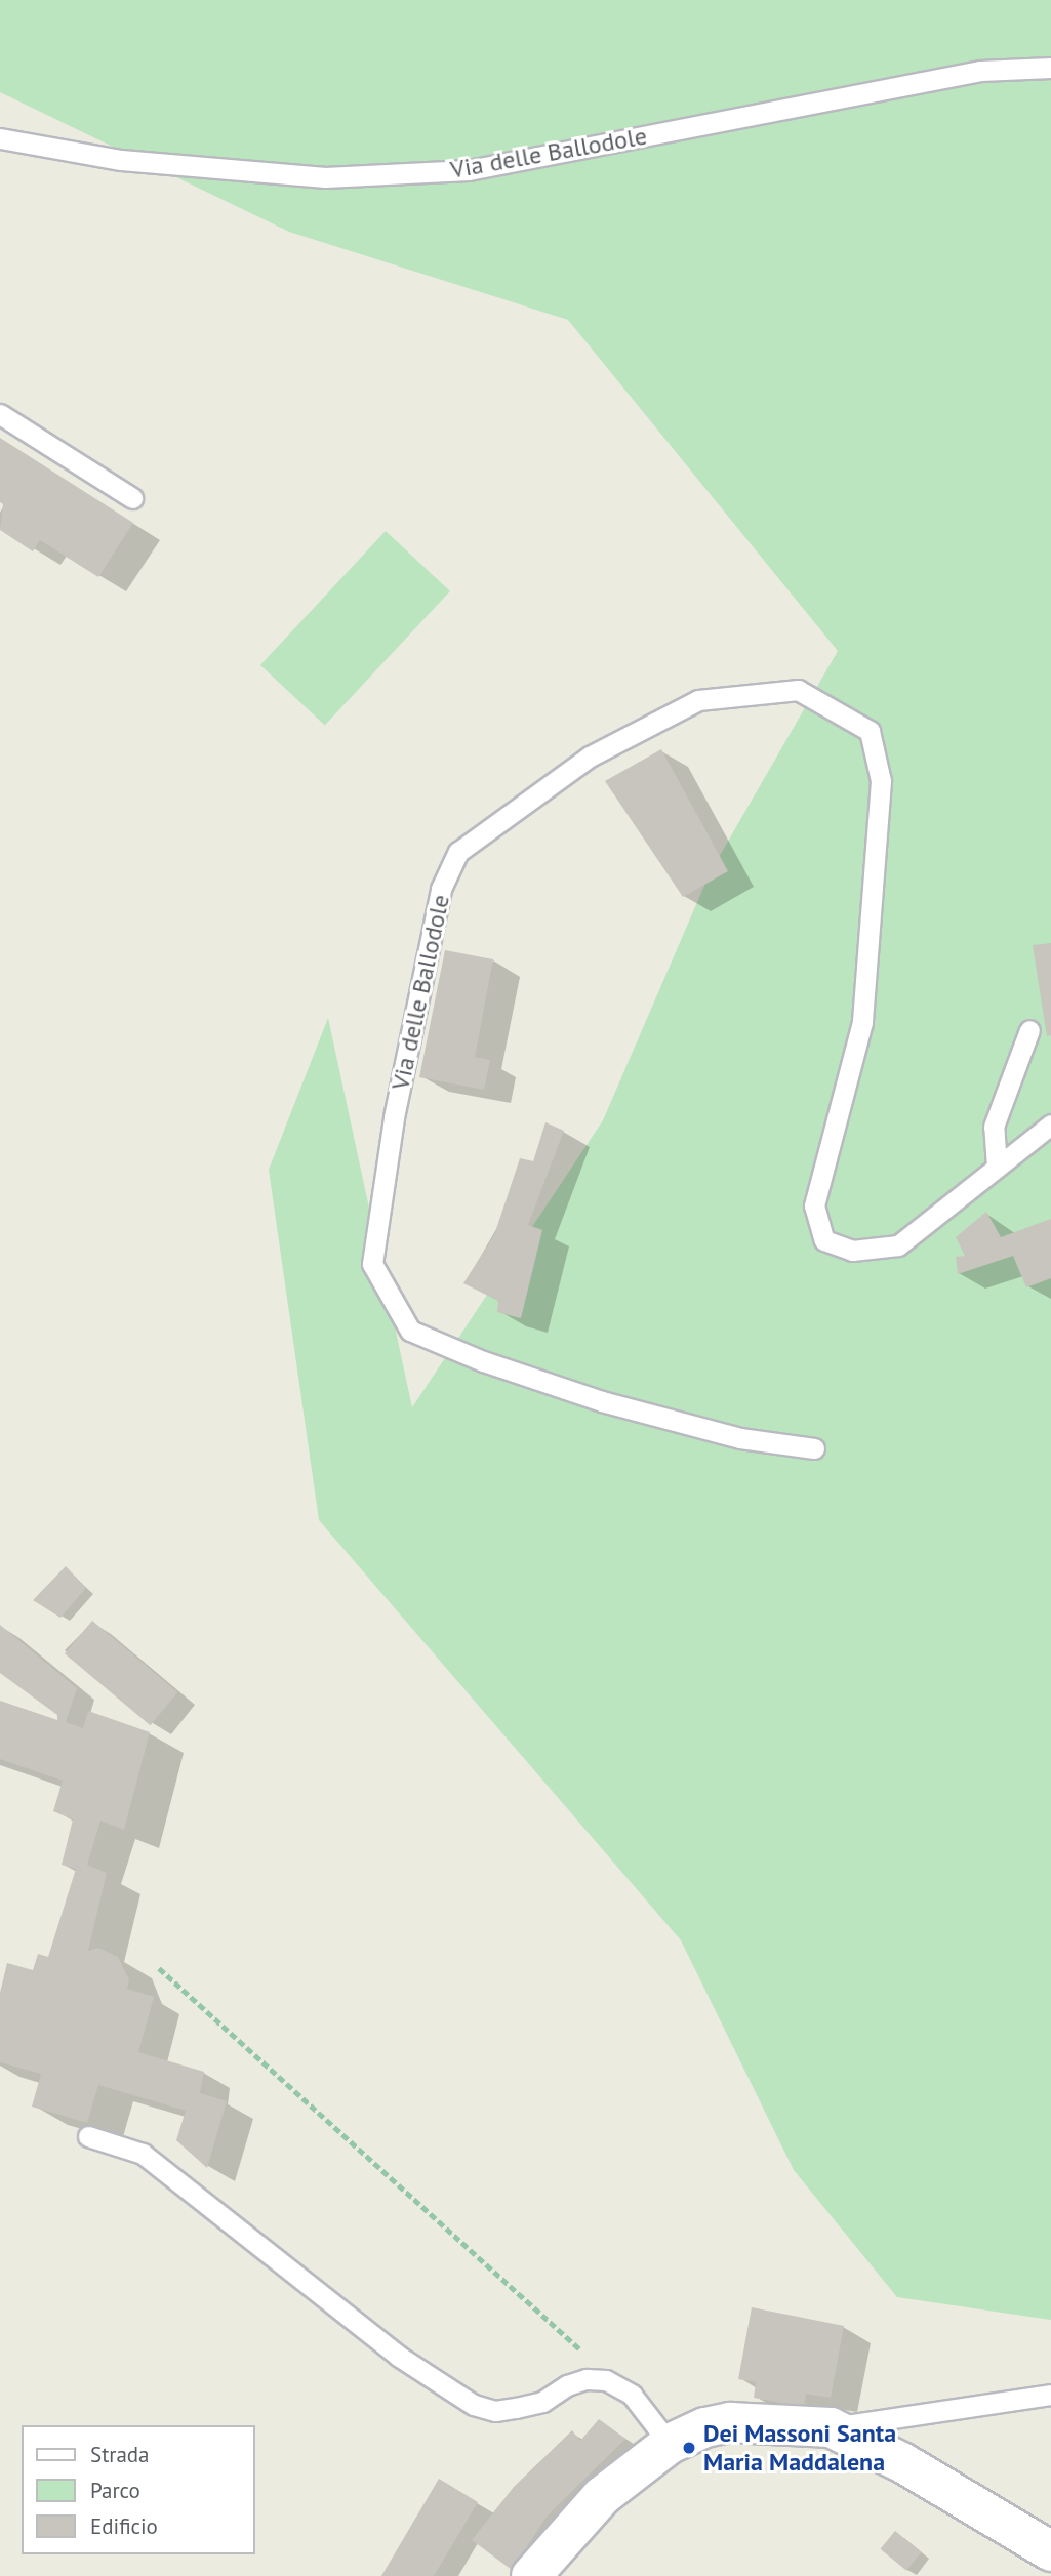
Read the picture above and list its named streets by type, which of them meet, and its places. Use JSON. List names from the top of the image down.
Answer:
{
  "streets": {
    "lane": ["Via delle Ballodole"]
  },
  "places": ["Dei Massoni Santa Maria Maddalena"],
  "legend": ["Strada", "Parco", "Edificio"]
}
